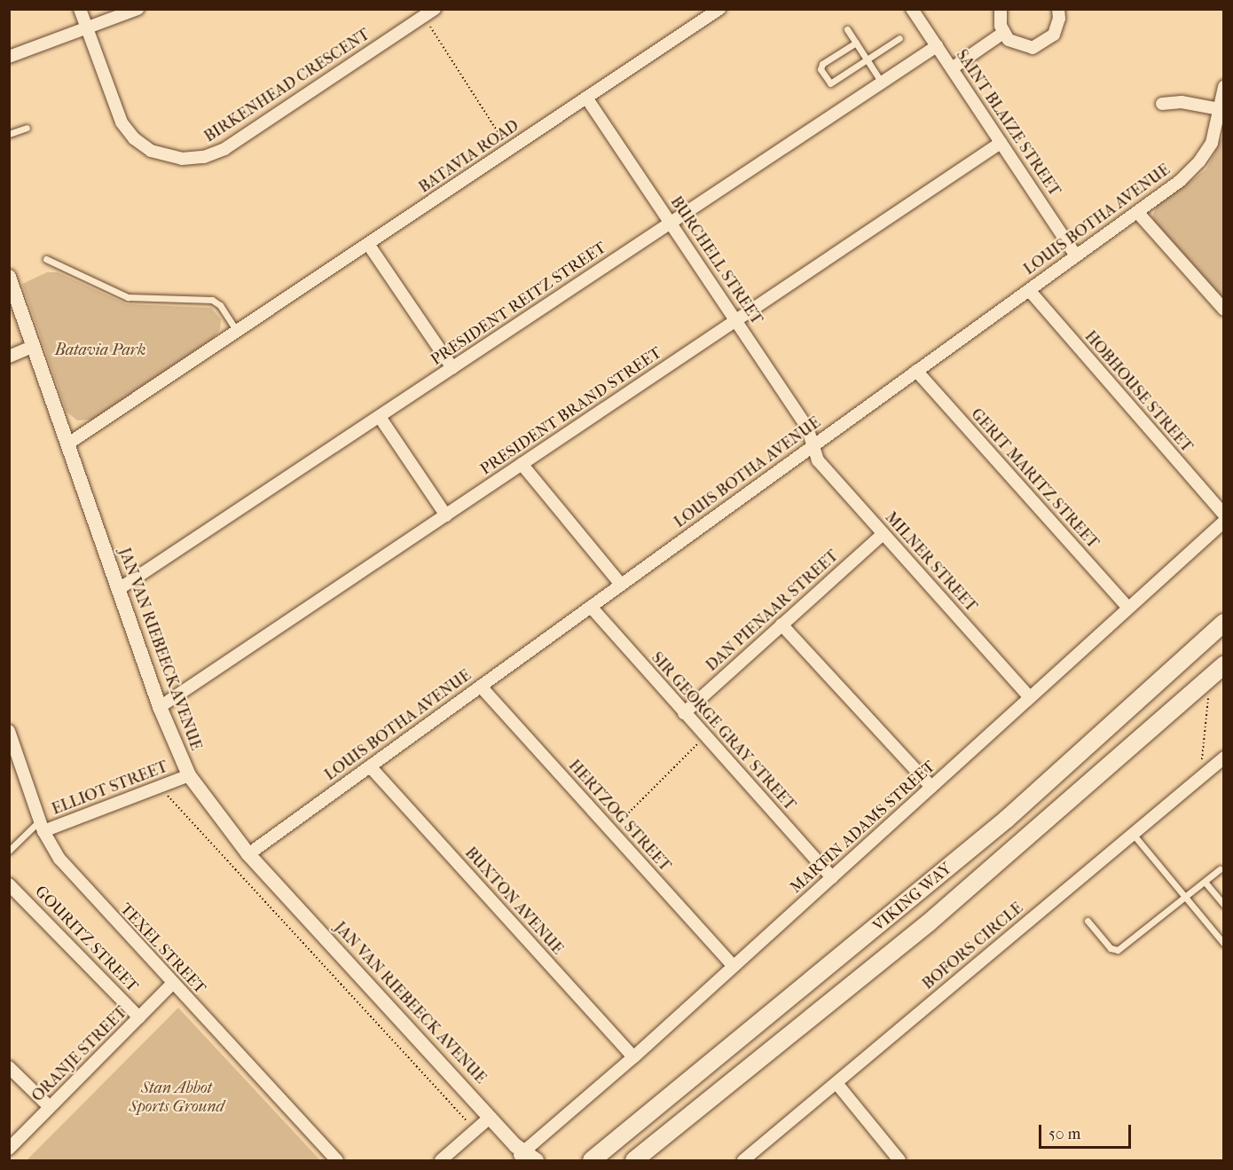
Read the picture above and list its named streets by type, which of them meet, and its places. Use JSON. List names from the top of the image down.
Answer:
{
  "streets": {
    "main road": ["VIKING WAY"],
    "street": [
      "BIRKENHEAD CRESCENT",
      "SAINT BLAIZE STREET",
      "BATAVIA ROAD",
      "LOUIS BOTHA AVENUE",
      "BURCHELL STREET",
      "PRESIDENT REITZ STREET",
      "HOBHOUSE STREET",
      "PRESIDENT BRAND STREET",
      "GERIT MARITZ STREET",
      "MILNER STREET",
      "DAN PIENAAR STREET",
      "JAN VAN RIEBEECK AVENUE",
      "SIR GEORGE GRAY STREET",
      "ELLIOT STREET",
      "HERTZOG STREET",
      "MARTIN ADAMS STREET",
      "BUXTON AVENUE",
      "GOURITZ STREET",
      "BOFORS CIRCLE",
      "TEXEL STREET",
      "ORANJE STREET"
    ]
  },
  "crossings": [
    ["SAINT BLAIZE STREET", "LOUIS BOTHA AVENUE"],
    ["SAINT BLAIZE STREET", "PRESIDENT REITZ STREET"],
    ["SAINT BLAIZE STREET", "PRESIDENT BRAND STREET"],
    ["BATAVIA ROAD", "BURCHELL STREET"],
    ["BATAVIA ROAD", "JAN VAN RIEBEECK AVENUE"],
    ["LOUIS BOTHA AVENUE", "BURCHELL STREET"],
    ["LOUIS BOTHA AVENUE", "HOBHOUSE STREET"],
    ["LOUIS BOTHA AVENUE", "GERIT MARITZ STREET"],
    ["LOUIS BOTHA AVENUE", "MILNER STREET"],
    ["LOUIS BOTHA AVENUE", "JAN VAN RIEBEECK AVENUE"],
    ["LOUIS BOTHA AVENUE", "SIR GEORGE GRAY STREET"],
    ["LOUIS BOTHA AVENUE", "HERTZOG STREET"],
    ["LOUIS BOTHA AVENUE", "BUXTON AVENUE"],
    ["BURCHELL STREET", "PRESIDENT REITZ STREET"],
    ["BURCHELL STREET", "PRESIDENT BRAND STREET"],
    ["BURCHELL STREET", "MILNER STREET"],
    ["PRESIDENT REITZ STREET", "JAN VAN RIEBEECK AVENUE"],
    ["PRESIDENT BRAND STREET", "JAN VAN RIEBEECK AVENUE"],
    ["GERIT MARITZ STREET", "MARTIN ADAMS STREET"],
    ["MILNER STREET", "DAN PIENAAR STREET"],
    ["MILNER STREET", "MARTIN ADAMS STREET"],
    ["DAN PIENAAR STREET", "SIR GEORGE GRAY STREET"],
    ["JAN VAN RIEBEECK AVENUE", "ELLIOT STREET"],
    ["JAN VAN RIEBEECK AVENUE", "MARTIN ADAMS STREET"],
    ["SIR GEORGE GRAY STREET", "MARTIN ADAMS STREET"],
    ["ELLIOT STREET", "TEXEL STREET"],
    ["HERTZOG STREET", "MARTIN ADAMS STREET"],
    ["MARTIN ADAMS STREET", "BUXTON AVENUE"],
    ["GOURITZ STREET", "ORANJE STREET"],
    ["TEXEL STREET", "ORANJE STREET"]
  ],
  "parks": ["Batavia Park", "Stan Abbot Sports Ground"],
  "scale_bar": "50 m"
}
